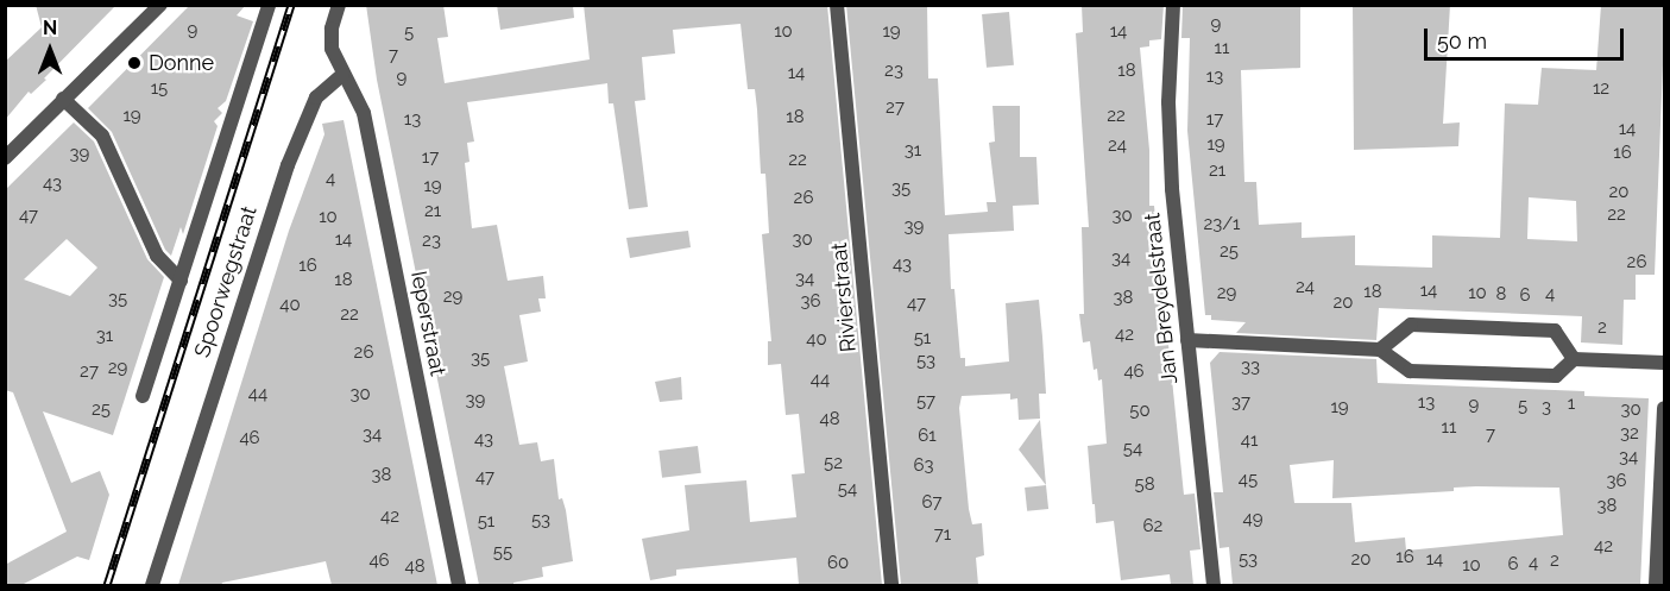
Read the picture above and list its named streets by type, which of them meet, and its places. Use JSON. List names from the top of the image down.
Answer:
{
  "streets": {
    "street": [
      "Spoorwegstraat",
      "Rivierstraat",
      "Jan Breydelstraat",
      "Ieperstraat"
    ]
  },
  "crossings": [
    ["Spoorwegstraat", "Ieperstraat"]
  ],
  "places": ["Donne"],
  "house_numbers": [
    "9",
    "9",
    "10",
    "19",
    "14",
    "5",
    "11",
    "7",
    "23",
    "18",
    "14",
    "13",
    "9",
    "15",
    "12",
    "27",
    "19",
    "22",
    "18",
    "13",
    "17",
    "14",
    "19",
    "24",
    "31",
    "16",
    "39",
    "17",
    "22",
    "21",
    "4",
    "43",
    "19",
    "35",
    "20",
    "26",
    "21",
    "22",
    "47",
    "30",
    "10",
    "23/1",
    "39",
    "14",
    "30",
    "23",
    "25",
    "34",
    "26",
    "43",
    "16",
    "34",
    "18",
    "24",
    "14",
    "18",
    "29",
    "10",
    "8",
    "4",
    "6",
    "29",
    "38",
    "35",
    "36",
    "20",
    "47",
    "40",
    "22",
    "2",
    "42",
    "31",
    "51",
    "40",
    "26",
    "35",
    "53",
    "33",
    "29",
    "27",
    "46",
    "44",
    "44",
    "30",
    "39",
    "57",
    "37",
    "13",
    "1",
    "9",
    "5",
    "19",
    "3",
    "25",
    "30",
    "50",
    "48",
    "11",
    "32",
    "34",
    "7",
    "61",
    "46",
    "43",
    "41",
    "54",
    "34",
    "52",
    "63",
    "38",
    "47",
    "45",
    "36",
    "58",
    "54",
    "67",
    "38",
    "42",
    "49",
    "53",
    "51",
    "62",
    "71",
    "42",
    "55",
    "16",
    "53",
    "20",
    "14",
    "46",
    "2",
    "60",
    "4",
    "6",
    "10",
    "48"
  ],
  "scale_bar": "50 m",
  "north": "top"
}
